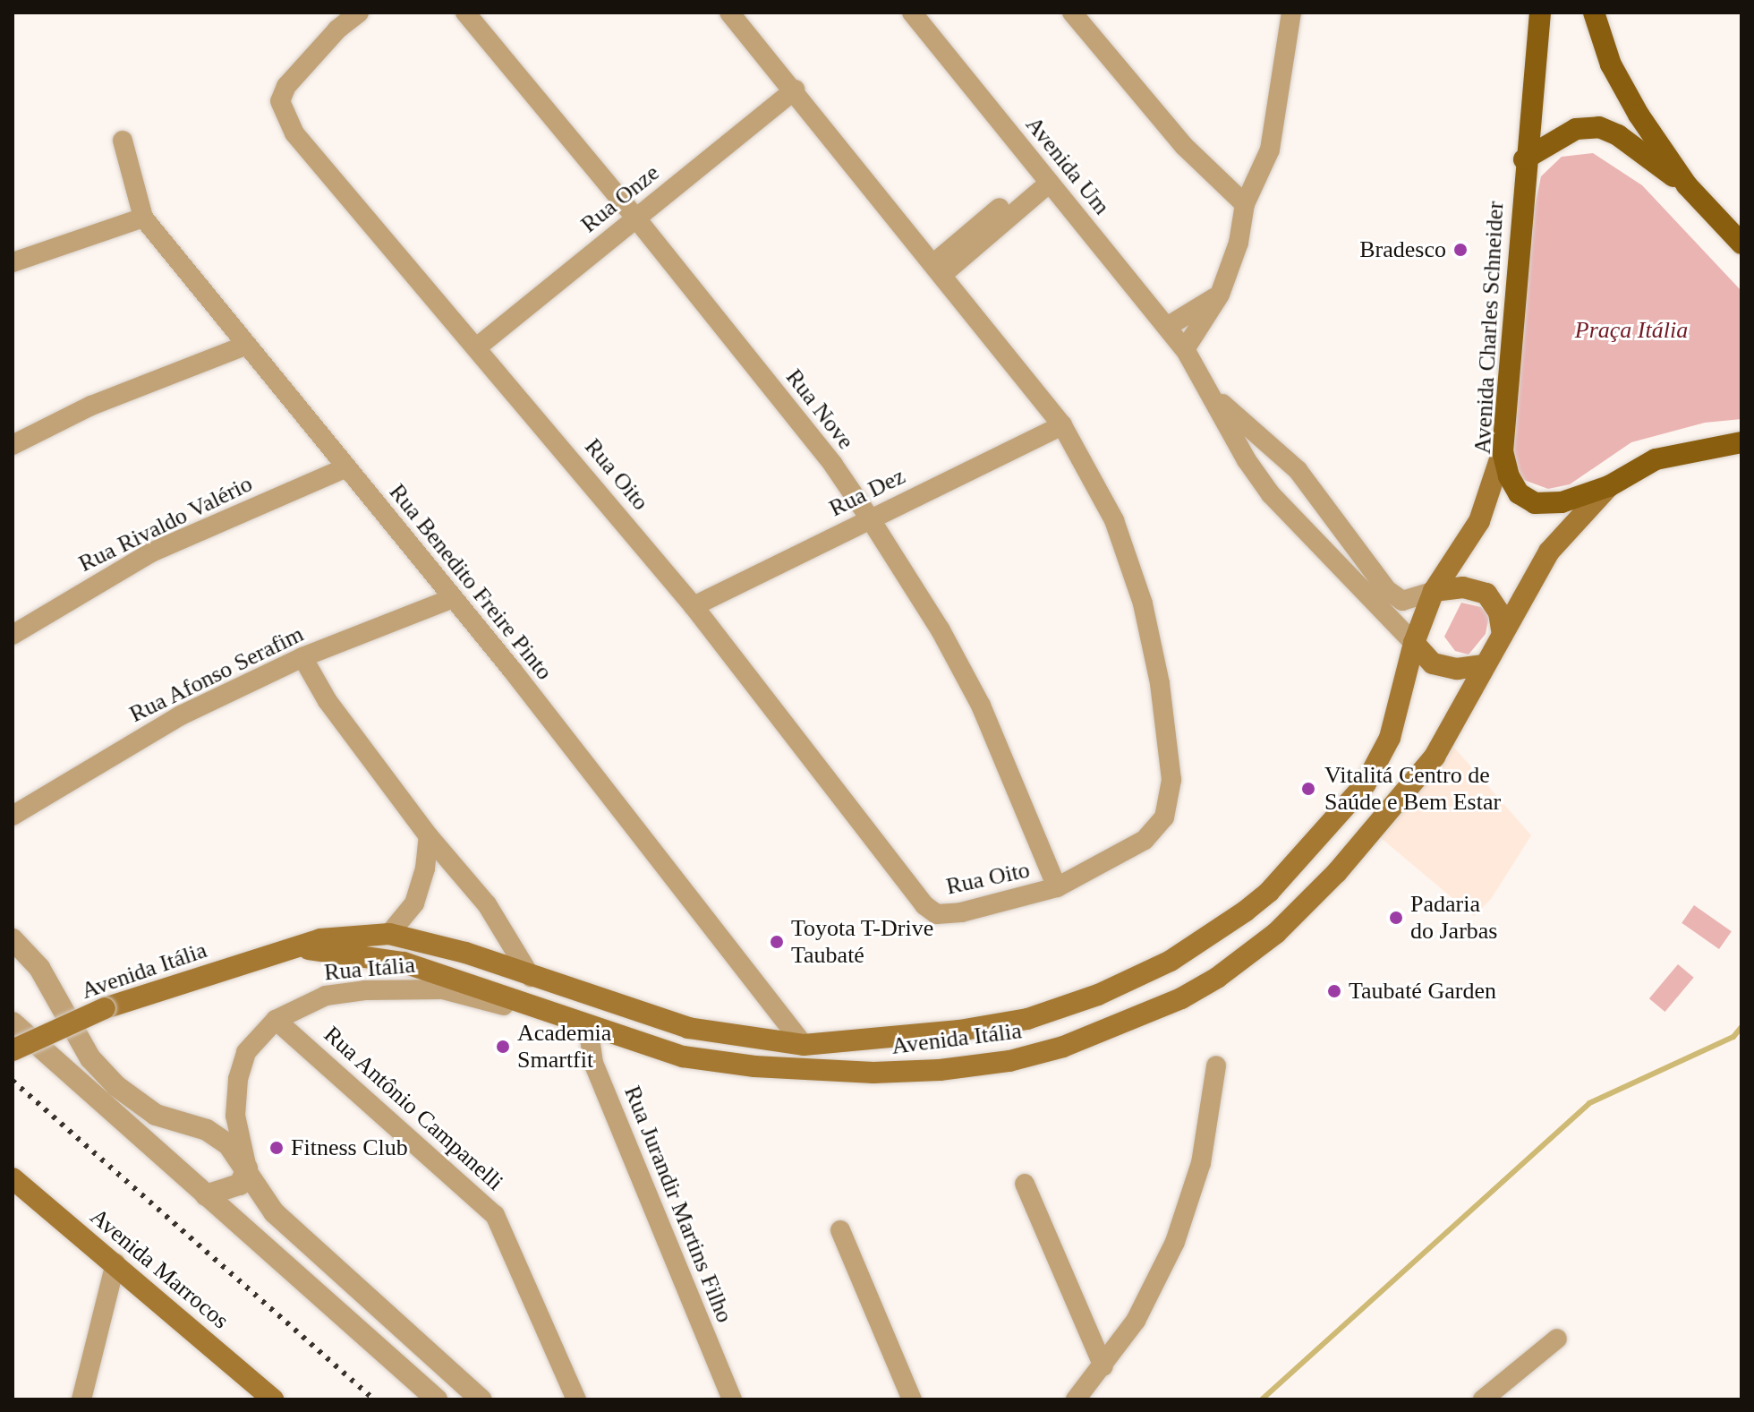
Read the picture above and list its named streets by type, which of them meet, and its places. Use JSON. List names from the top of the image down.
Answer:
{
  "streets": {
    "main road": ["Avenida Charles Schneider", "Avenida Itália", "Avenida Marrocos"],
    "street": [
      "Avenida Um",
      "Rua Onze",
      "Rua Nove",
      "Rua Oito",
      "Rua Dez",
      "Rua Rivaldo Valério",
      "Rua Benedito Freire Pinto",
      "Rua Afonso Serafim",
      "Rua Itália",
      "Rua Antônio Campanelli",
      "Rua Jurandir Martins Filho"
    ]
  },
  "crossings": [
    ["Rua Onze", "Rua Nove"],
    ["Rua Onze", "Rua Oito"],
    ["Avenida Charles Schneider", "Avenida Itália"],
    ["Rua Nove", "Rua Oito"],
    ["Rua Nove", "Rua Dez"],
    ["Rua Oito", "Rua Dez"],
    ["Rua Rivaldo Valério", "Rua Benedito Freire Pinto"],
    ["Rua Benedito Freire Pinto", "Rua Afonso Serafim"],
    ["Rua Benedito Freire Pinto", "Avenida Itália"],
    ["Rua Itália", "Avenida Itália"],
    ["Rua Itália", "Rua Antônio Campanelli"],
    ["Rua Itália", "Rua Jurandir Martins Filho"],
    ["Avenida Itália", "Rua Jurandir Martins Filho"]
  ],
  "parks": ["Praça Itália"],
  "places": [
    "Bradesco",
    "Vitalitá Centro de Saúde e Bem Estar",
    "Padaria do Jarbas",
    "Toyota T-Drive Taubaté",
    "Taubaté Garden",
    "Academia Smartfit",
    "Fitness Club"
  ]
}
